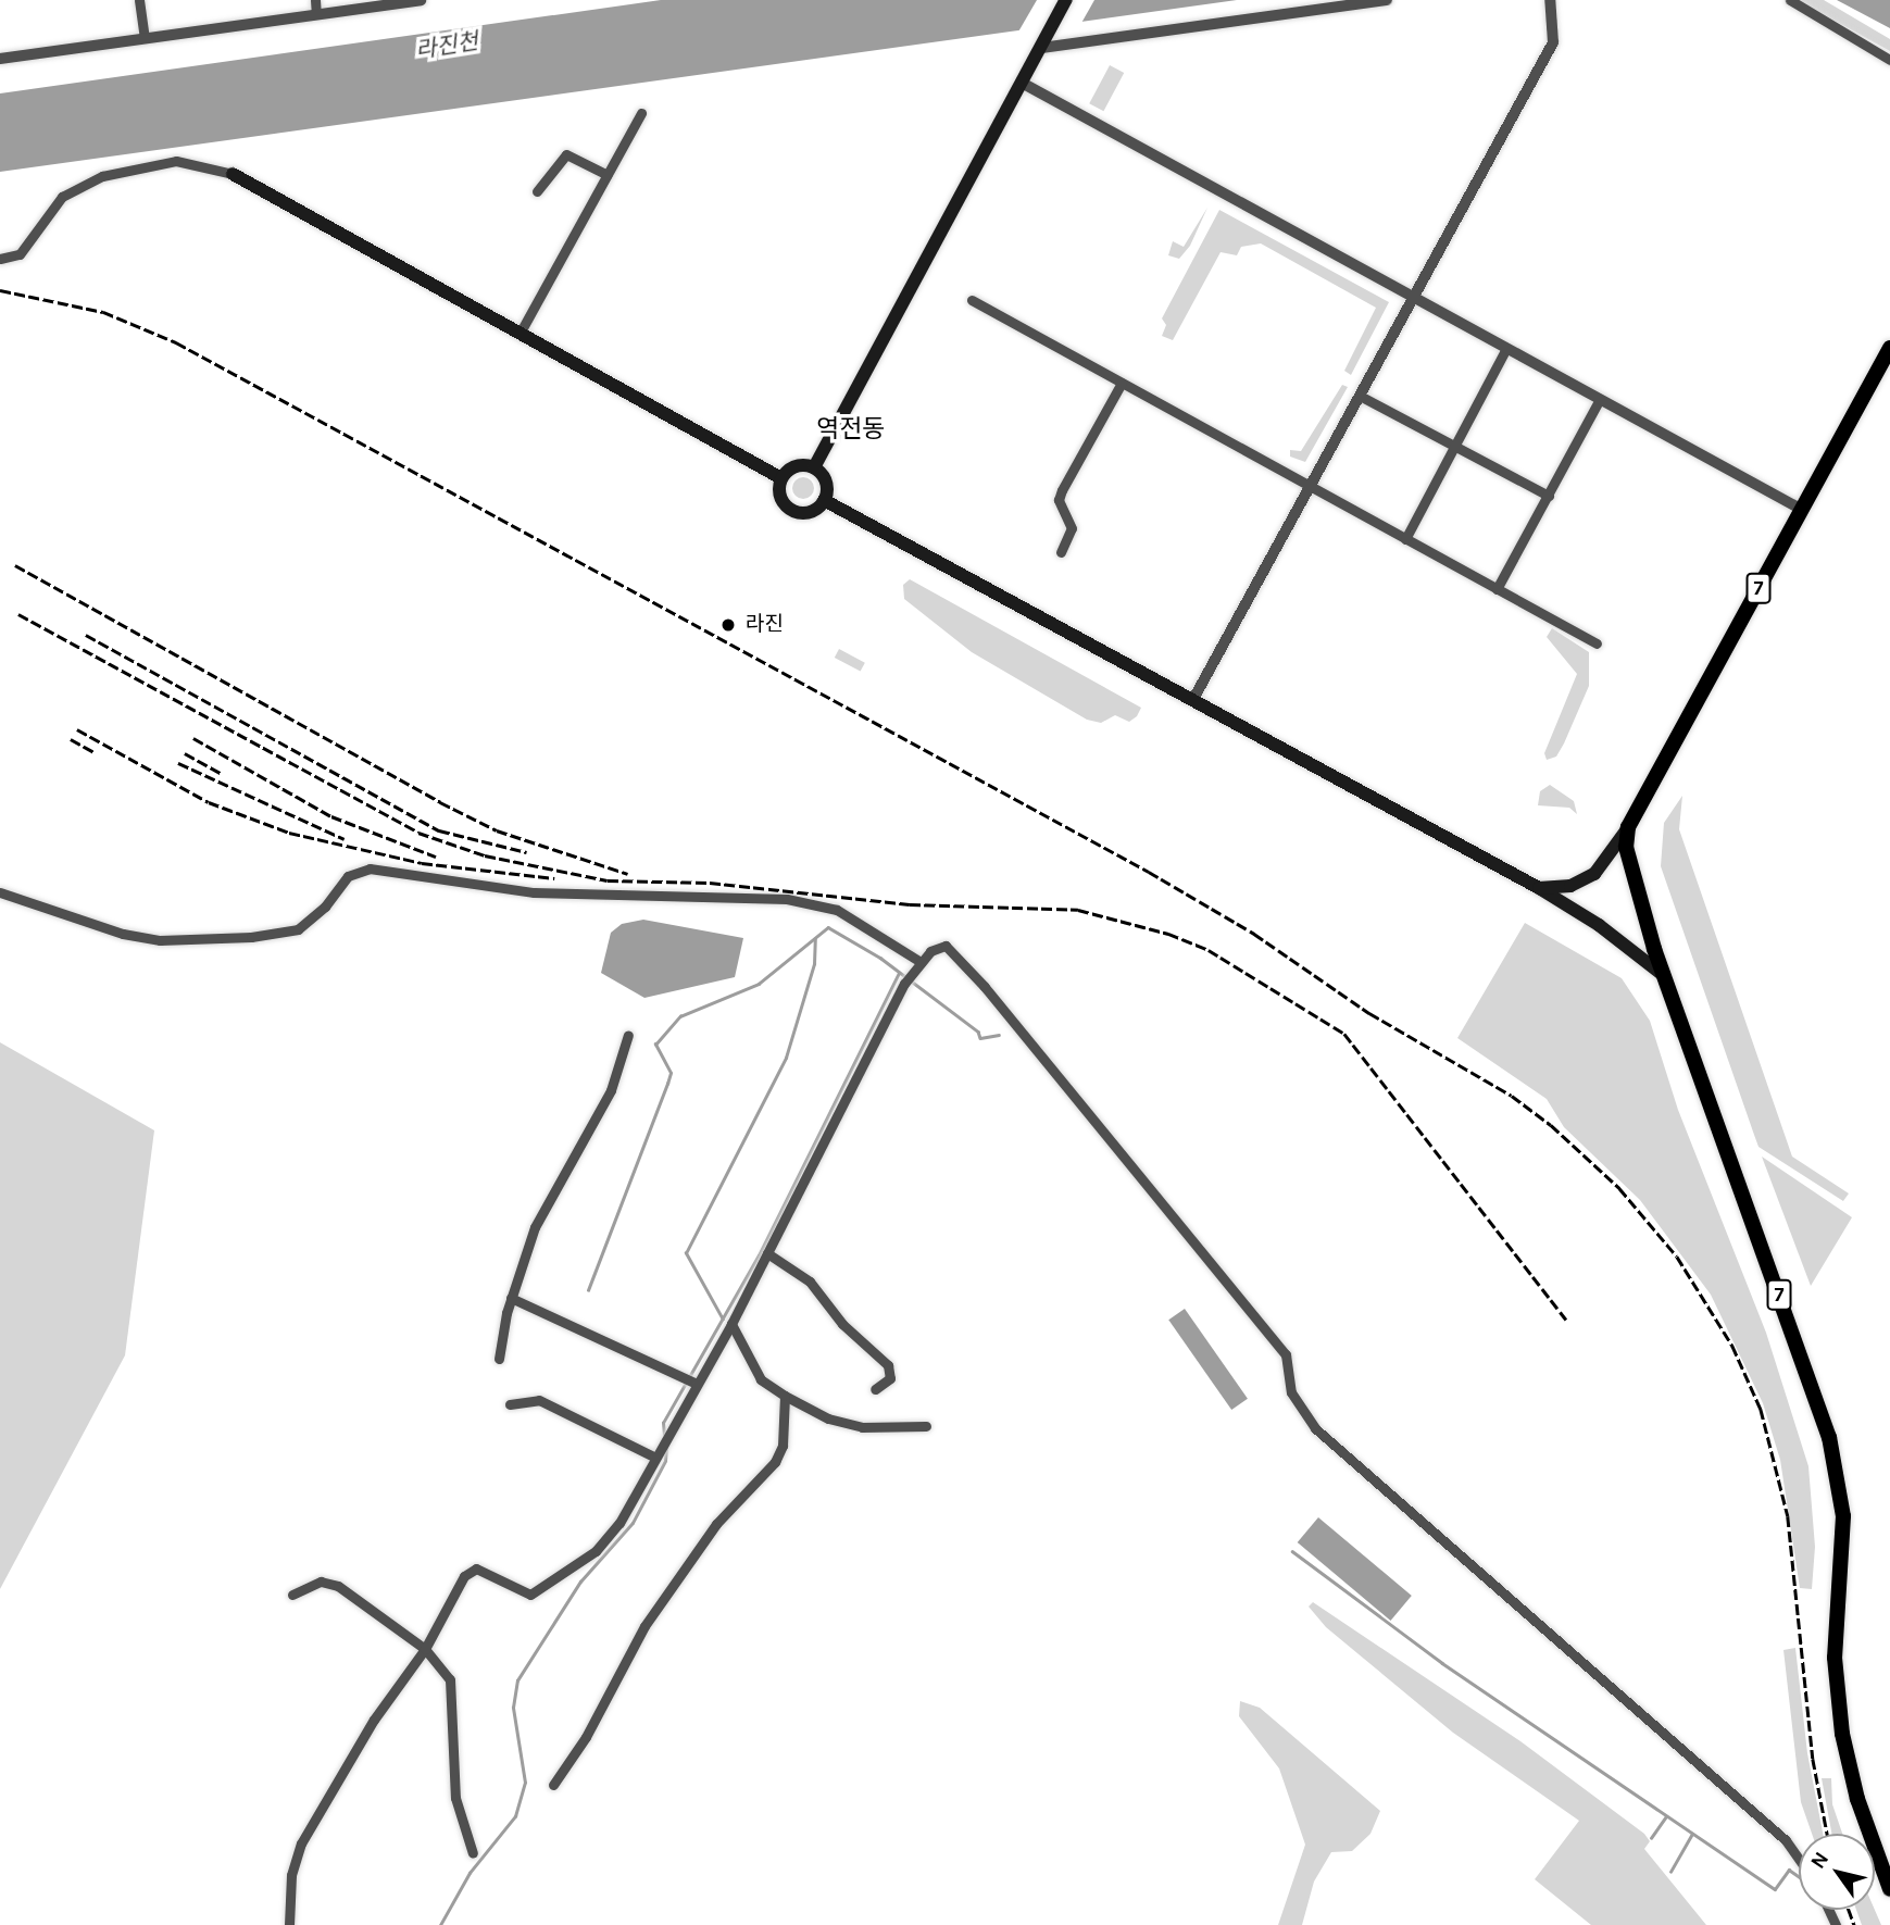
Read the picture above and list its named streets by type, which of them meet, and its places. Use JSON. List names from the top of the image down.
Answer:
{
  "streets": {
    "highway": ["7"]
  },
  "districts": ["역전동"],
  "water": ["라진천"],
  "places": ["라진"],
  "north": "top left"
}
